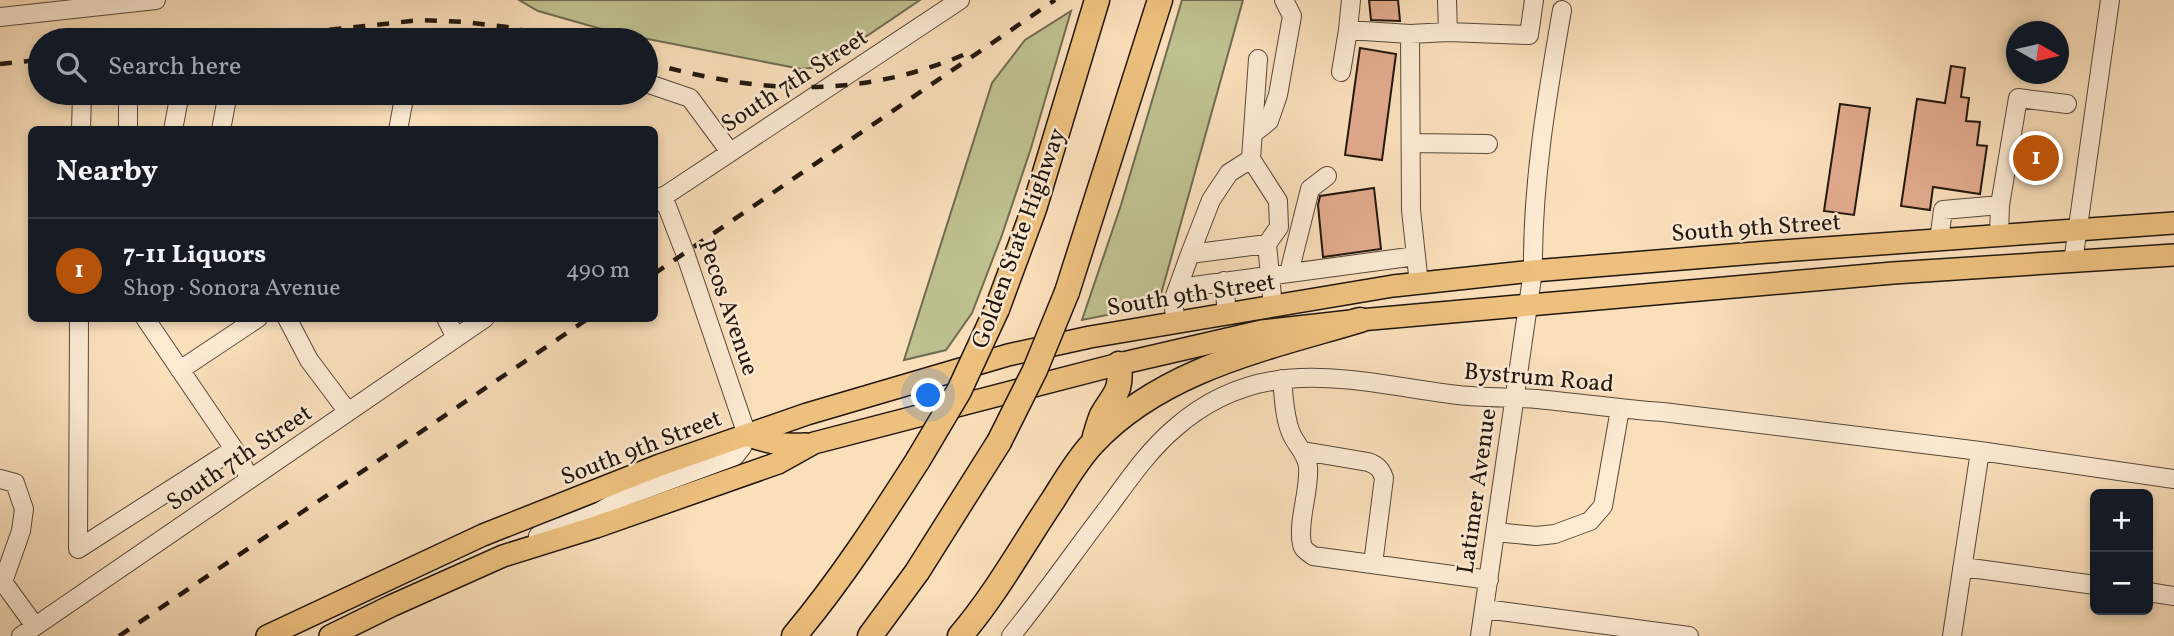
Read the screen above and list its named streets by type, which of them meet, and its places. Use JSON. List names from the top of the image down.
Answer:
{
  "streets": {
    "highway": ["Golden State Highway"],
    "main road": ["South 9th Street"],
    "street": [
      "South 7th Street",
      "Pecos Avenue",
      "Bystrum Road",
      "Latimer Avenue"
    ]
  },
  "crossings": [
    ["South 7th Street", "Pecos Avenue"],
    ["South 9th Street", "Pecos Avenue"],
    ["South 9th Street", "Latimer Avenue"],
    ["Bystrum Road", "Latimer Avenue"]
  ],
  "north": "right",
  "page": {
    "search": "Search here",
    "heading": "Nearby",
    "pins": "1",
    "list": [
      {
        "mark": "1",
        "name": "7-11 Liquors",
        "note": "Shop · Sonora Avenue",
        "value": "490 m"
      }
    ],
    "map_buttons": ["+", "−"]
  }
}
